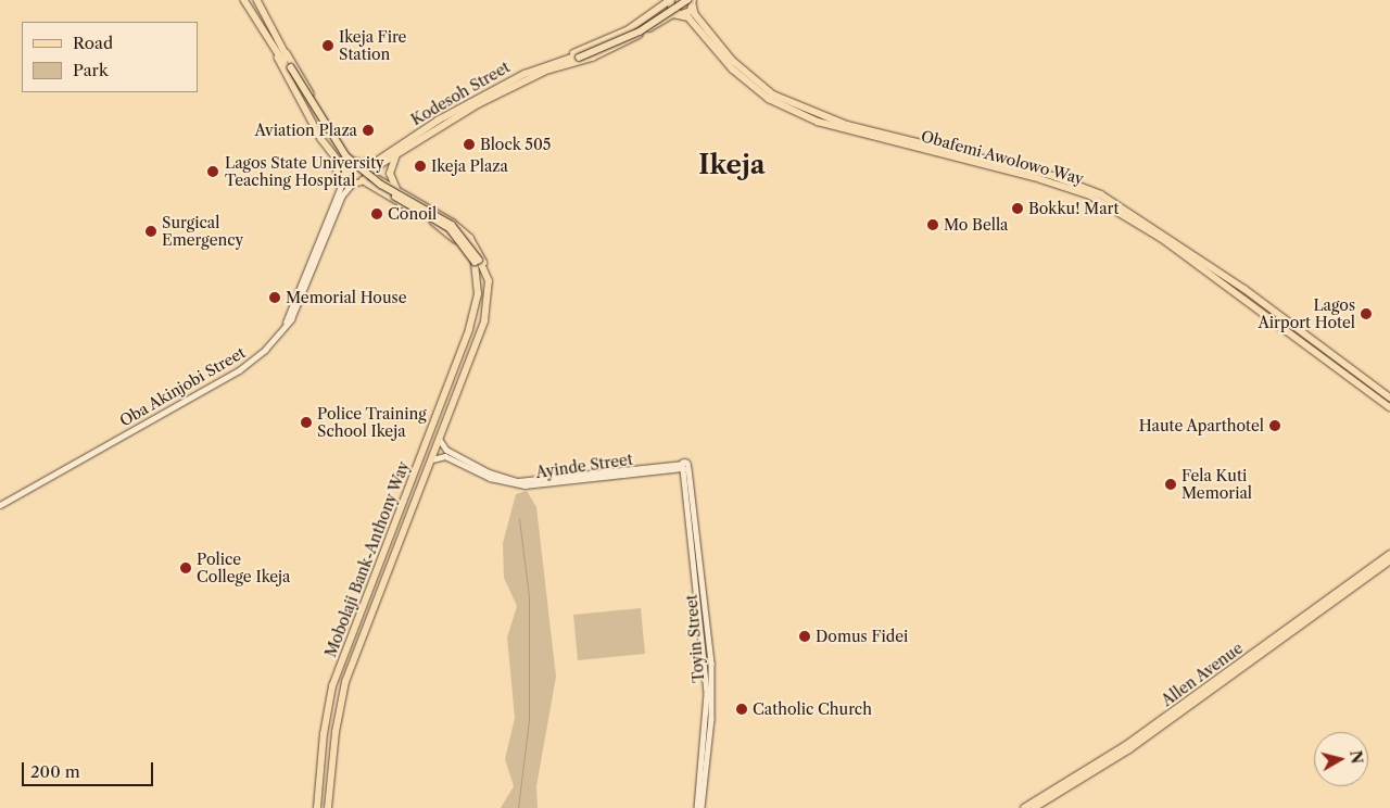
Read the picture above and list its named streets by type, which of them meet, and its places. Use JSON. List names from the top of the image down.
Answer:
{
  "streets": {
    "main road": [
      "Kodesoh Street",
      "Obafemi Awolowo Way",
      "Mobolaji Bank-Anthony Way",
      "Allen Avenue"
    ],
    "street": ["Oba Akinjobi Street", "Ayinde Street", "Toyin Street"]
  },
  "crossings": [
    ["Ayinde Street", "Mobolaji Bank-Anthony Way"],
    ["Ayinde Street", "Toyin Street"]
  ],
  "districts": ["Ikeja"],
  "places": [
    "Ikeja Fire Station",
    "Aviation Plaza",
    "Block 505",
    "Ikeja Plaza",
    "Lagos State University Teaching Hospital",
    "Bokku! Mart",
    "Conoil",
    "Mo Bella",
    "Surgical Emergency",
    "Memorial House",
    "Lagos Airport Hotel",
    "Police Training School Ikeja",
    "Haute Aparthotel",
    "Fela Kuti Memorial",
    "Police College Ikeja",
    "Domus Fidei",
    "Catholic Church"
  ],
  "legend": ["Road", "Park"],
  "scale_bar": "200 m",
  "north": "right"
}
